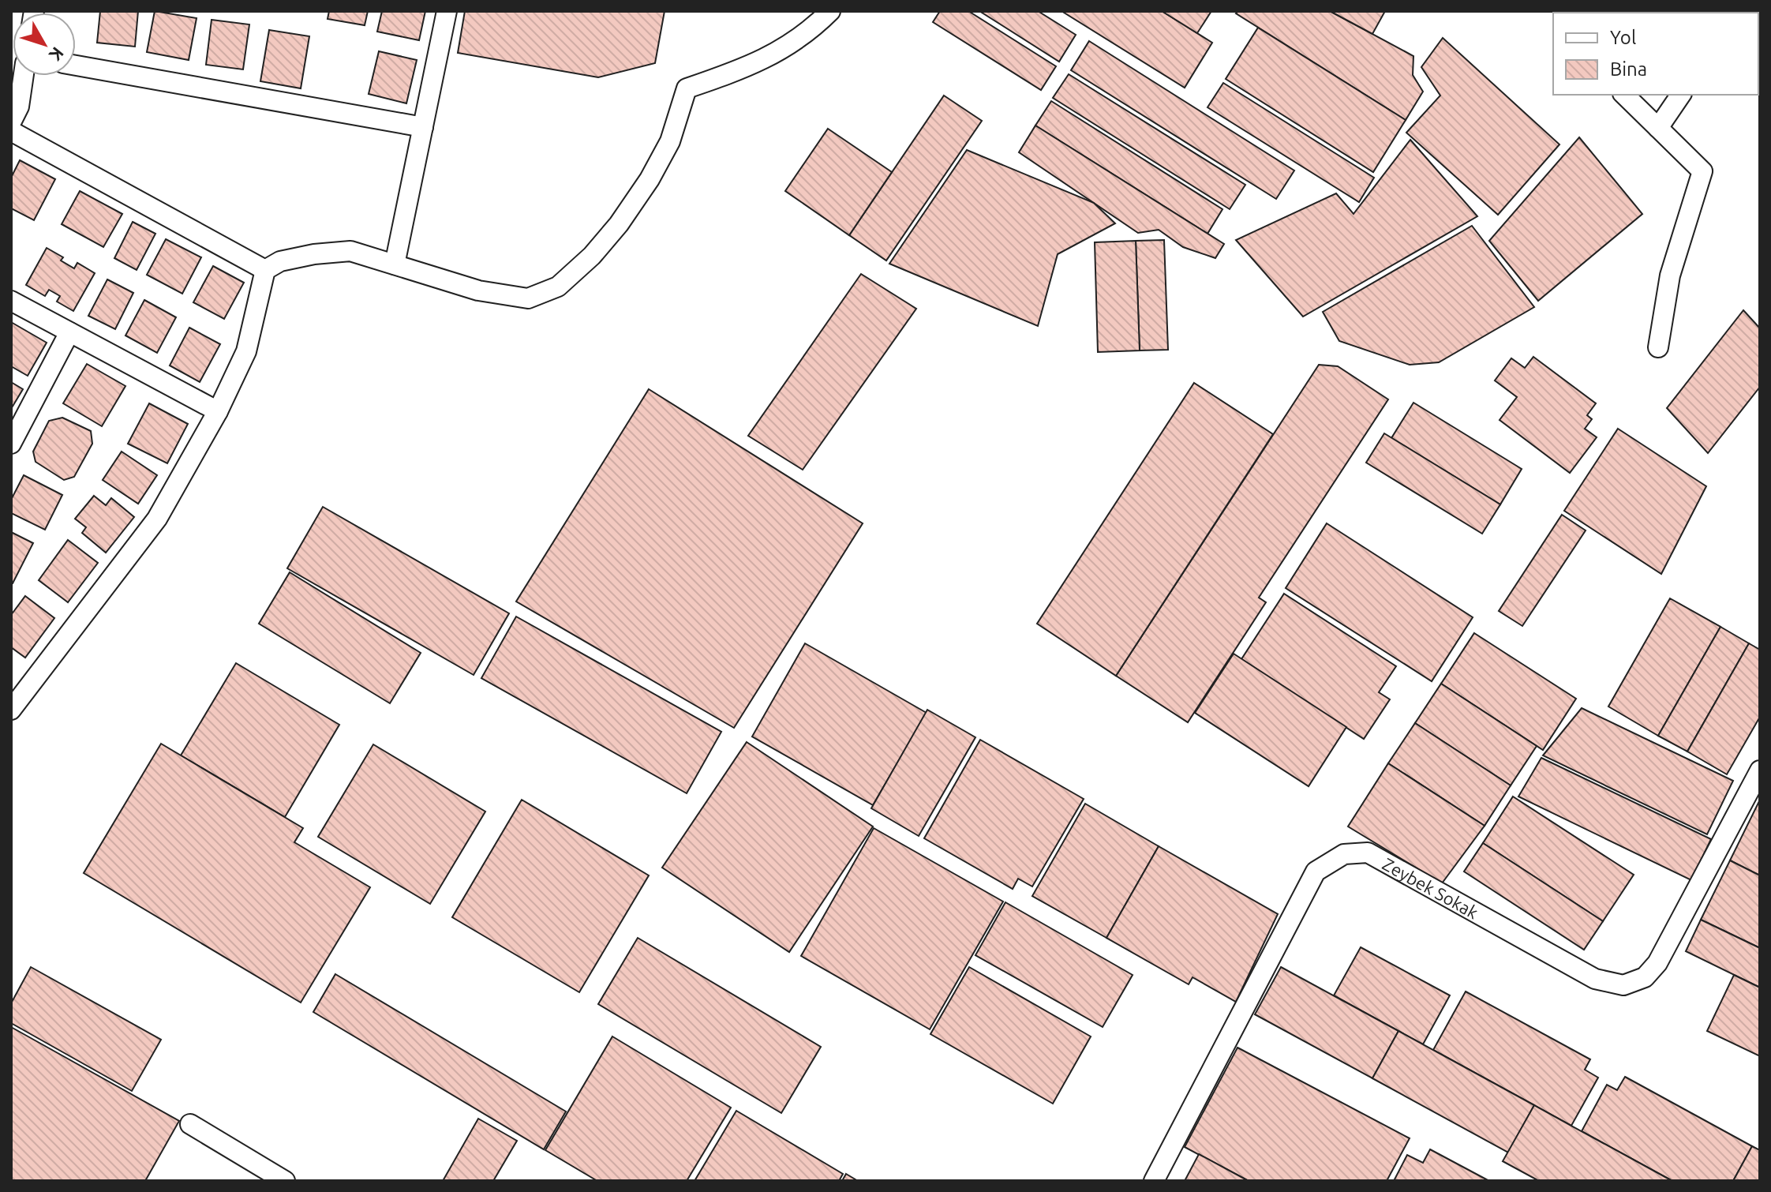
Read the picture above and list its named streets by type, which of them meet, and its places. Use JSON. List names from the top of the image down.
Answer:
{
  "streets": {
    "street": ["Zeybek Sokak"]
  },
  "legend": ["Yol", "Bina"],
  "north": "bottom right"
}
